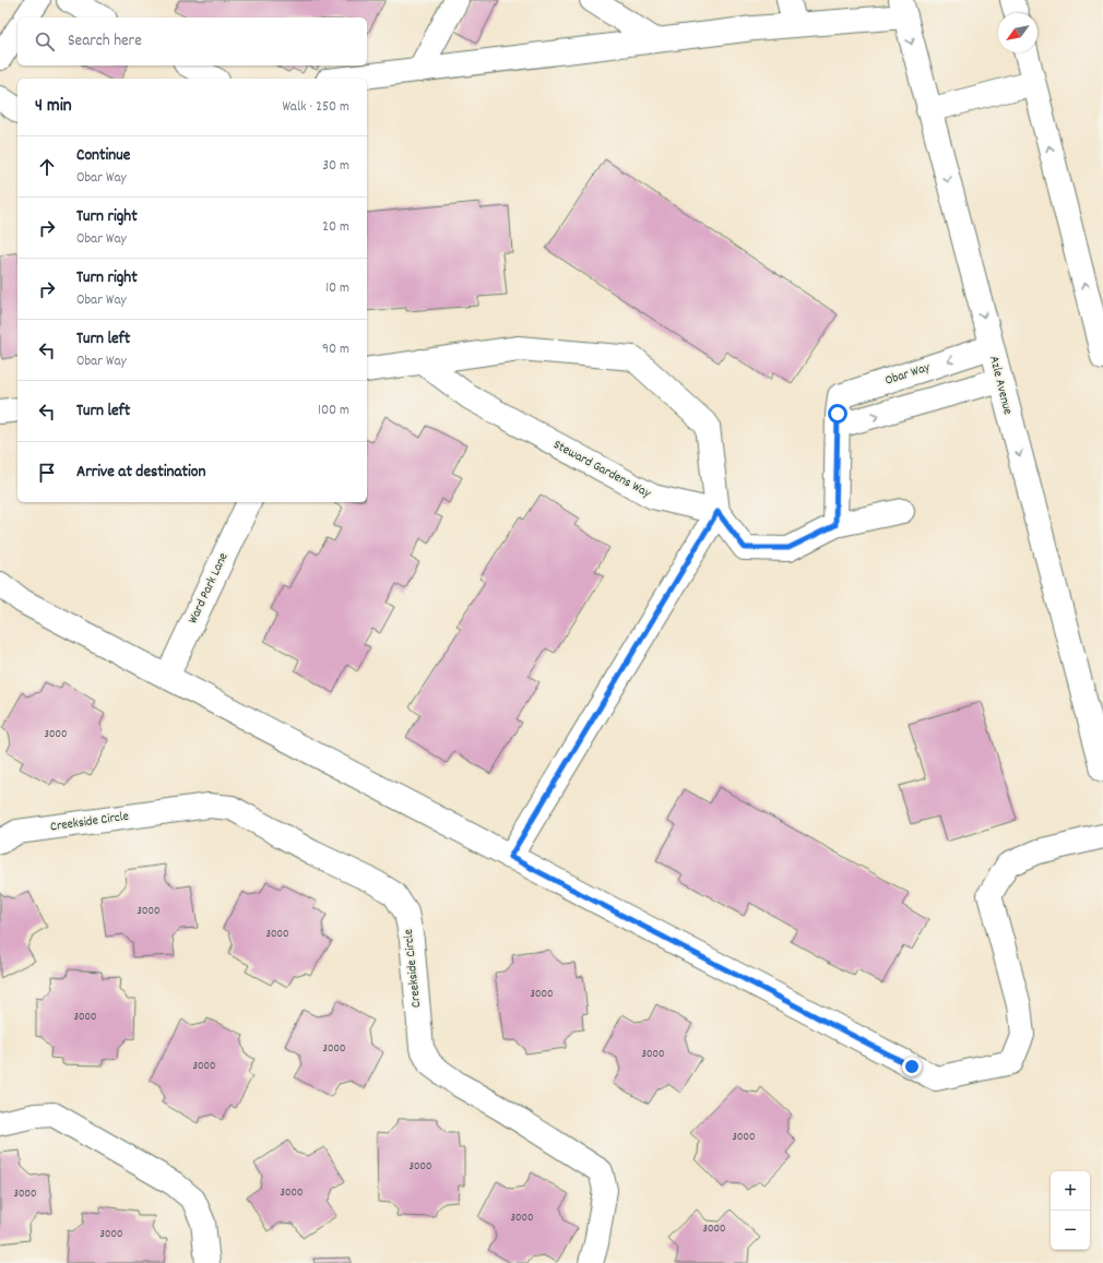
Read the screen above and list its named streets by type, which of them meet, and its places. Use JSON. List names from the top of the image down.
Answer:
{
  "streets": {
    "main road": [
      "Obar Way",
      "Azle Avenue",
      "Steward Gardens Way",
      "Ward Park Lane",
      "Creekside Circle"
    ]
  },
  "crossings": [
    ["Obar Way", "Azle Avenue"]
  ],
  "house_numbers": [
    "3000",
    "3000",
    "3000",
    "3000",
    "3000",
    "3000",
    "3000",
    "3000",
    "3000",
    "3000",
    "3000",
    "3000",
    "3000",
    "3000",
    "3000"
  ],
  "north": "bottom left",
  "page": {
    "search": "Search here",
    "heading": ["4 min", "Walk · 250 m"],
    "list": [
      ["Continue", "Obar Way", "30 m"],
      ["Turn right", "Obar Way", "20 m"],
      ["Turn right", "Obar Way", "10 m"],
      ["Turn left", "Obar Way", "90 m"],
      ["Turn left", "100 m"],
      "Arrive at destination"
    ],
    "map_buttons": ["+", "−"]
  }
}
